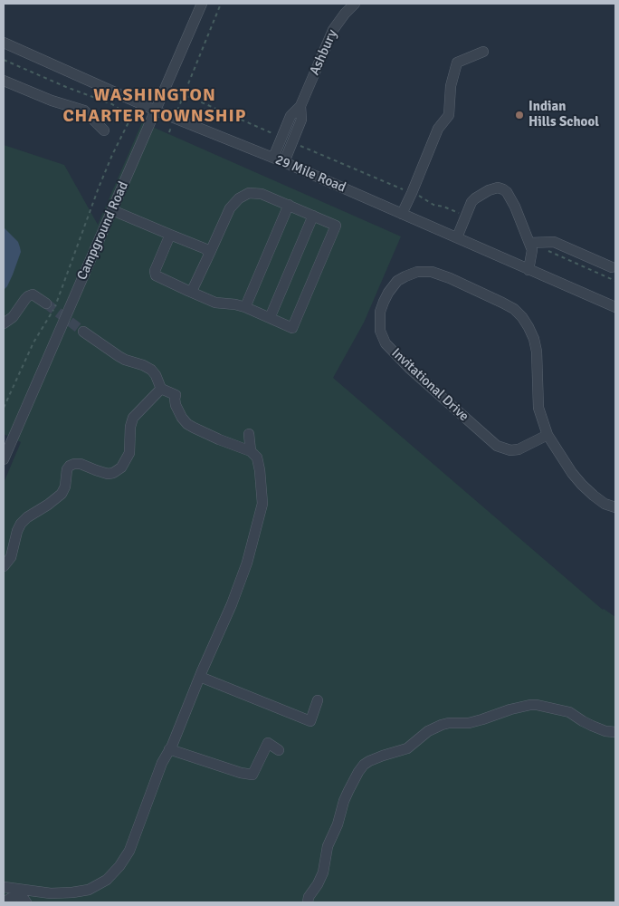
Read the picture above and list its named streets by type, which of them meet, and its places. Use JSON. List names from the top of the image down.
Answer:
{
  "streets": {
    "street": [
      "Ashbury",
      "29 Mile Road",
      "Campground Road",
      "Invitational Drive"
    ]
  },
  "crossings": [
    ["29 Mile Road", "Campground Road"]
  ],
  "districts": ["WASHINGTON CHARTER TOWNSHIP"],
  "places": ["Indian Hills School"]
}
